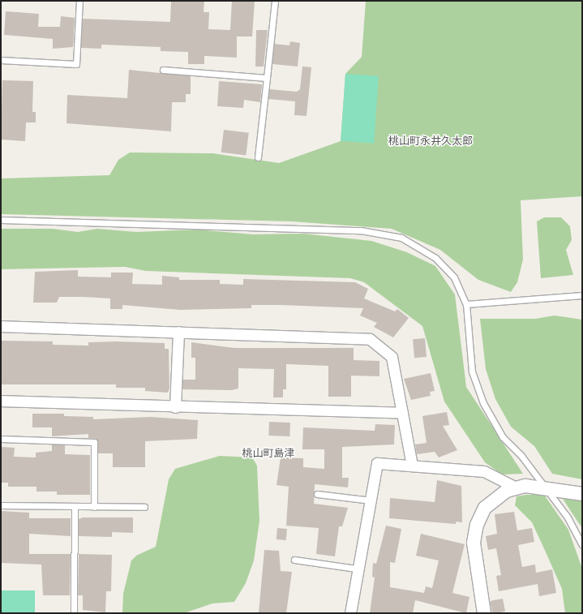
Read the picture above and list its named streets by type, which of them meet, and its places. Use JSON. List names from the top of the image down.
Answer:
{
  "districts": ["桃山町永井久太郎", "桃山町島津"]
}
